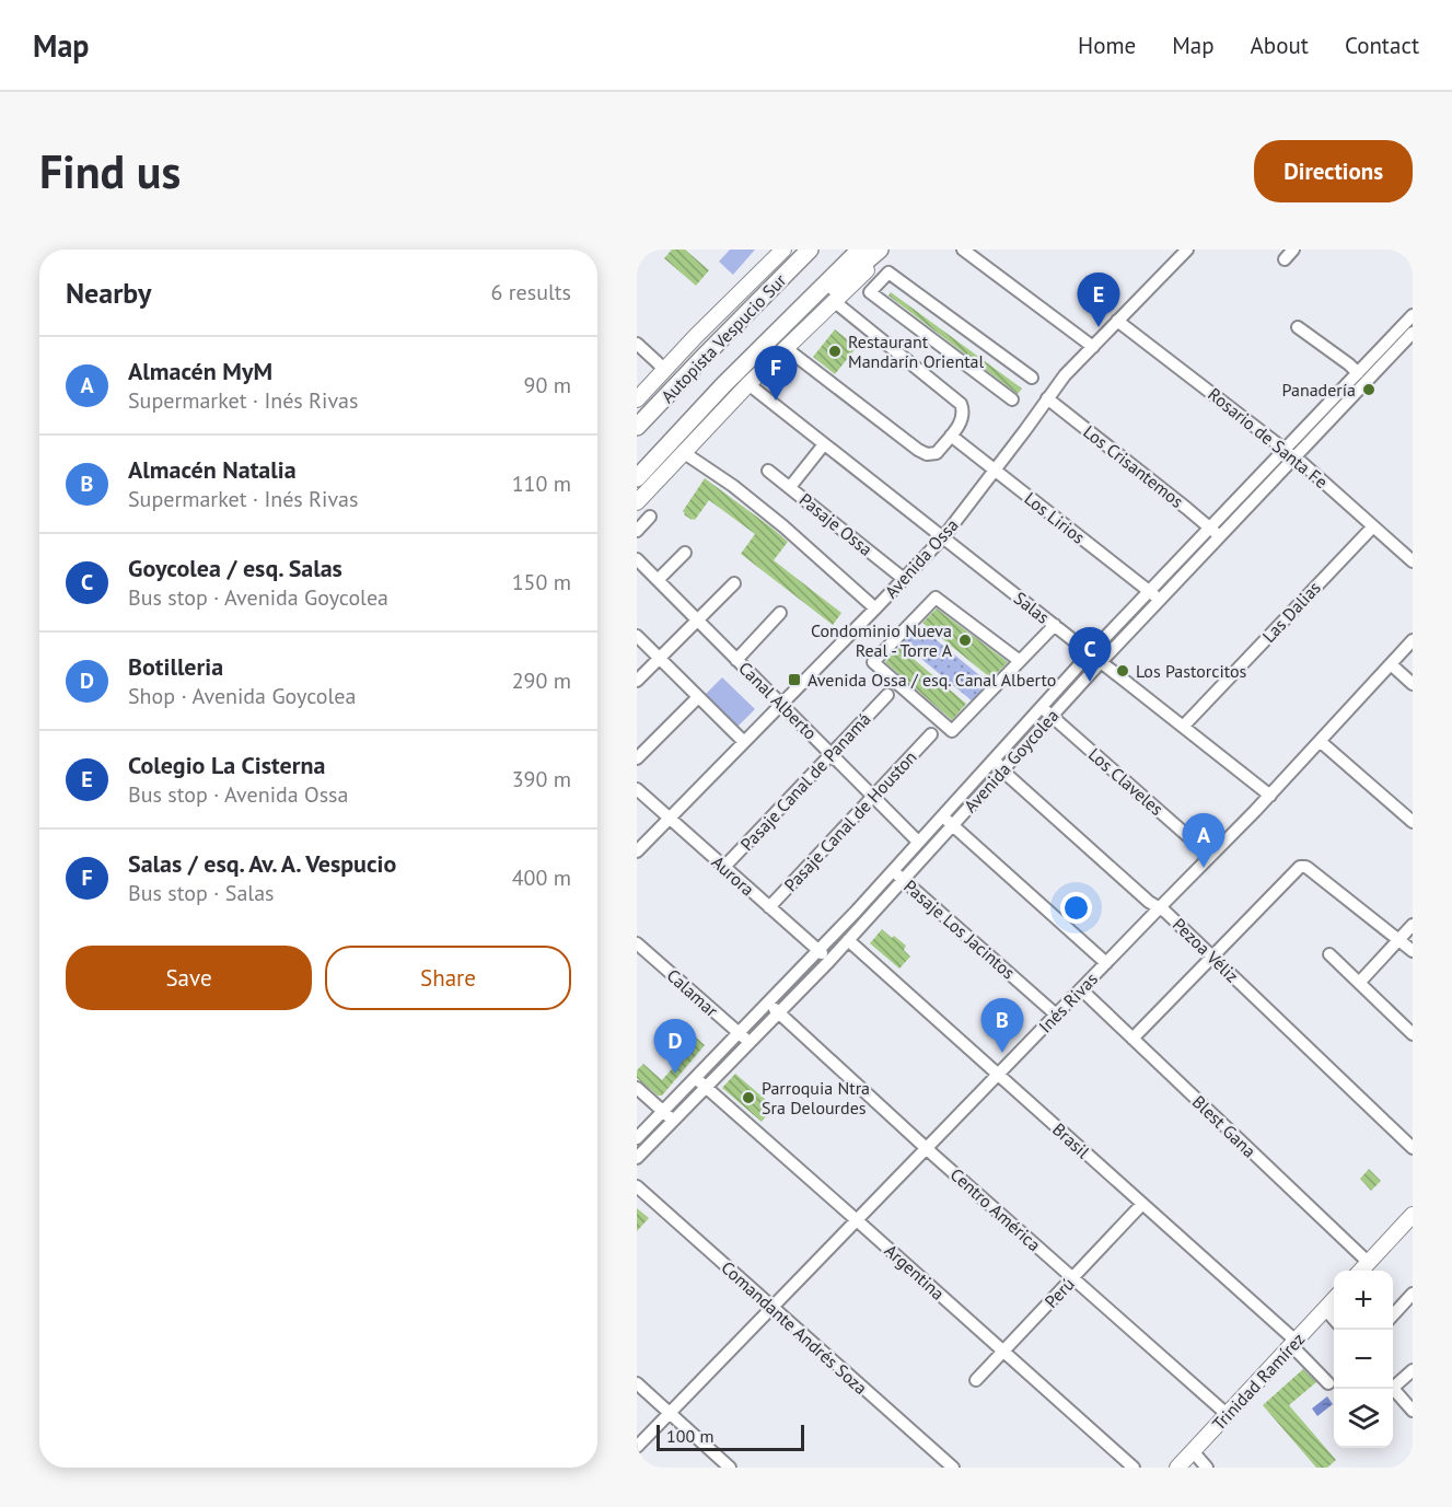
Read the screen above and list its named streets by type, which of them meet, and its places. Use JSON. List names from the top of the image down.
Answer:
{
  "streets": {
    "highway": ["Autopista Vespucio Sur"],
    "main road": ["Trinidad Ramírez"],
    "street": [
      "Rosario de Santa Fe",
      "Los Crisantemos",
      "Los Lirios",
      "Pasaje Ossa",
      "Avenida Ossa",
      "Salas",
      "Las Dalias",
      "Canal Alberto",
      "Avenida Goycolea",
      "Pasaje Canal de Panamá",
      "Los Claveles",
      "Pasaje Canal de Houston",
      "Aurora",
      "Pasaje Los Jacintos",
      "Pezoa Véliz",
      "Calamar",
      "Inés Rivas",
      "Blest Gana",
      "Brasil",
      "Centro América",
      "Argentina",
      "Perú",
      "Comandante Andrés Soza"
    ]
  },
  "crossings": [
    ["Rosario de Santa Fe", "Avenida Ossa"],
    ["Rosario de Santa Fe", "Las Dalias"],
    ["Rosario de Santa Fe", "Avenida Goycolea"],
    ["Los Crisantemos", "Avenida Ossa"],
    ["Los Crisantemos", "Avenida Goycolea"],
    ["Los Lirios", "Avenida Ossa"],
    ["Los Lirios", "Avenida Goycolea"],
    ["Pasaje Ossa", "Avenida Ossa"],
    ["Avenida Ossa", "Salas"],
    ["Avenida Ossa", "Canal Alberto"],
    ["Avenida Ossa", "Aurora"],
    ["Salas", "Las Dalias"],
    ["Salas", "Avenida Goycolea"],
    ["Salas", "Inés Rivas"],
    ["Canal Alberto", "Avenida Goycolea"],
    ["Canal Alberto", "Pasaje Canal de Panamá"],
    ["Canal Alberto", "Pasaje Canal de Houston"],
    ["Avenida Goycolea", "Los Claveles"],
    ["Avenida Goycolea", "Aurora"],
    ["Avenida Goycolea", "Pasaje Los Jacintos"],
    ["Avenida Goycolea", "Pezoa Véliz"],
    ["Avenida Goycolea", "Calamar"],
    ["Avenida Goycolea", "Brasil"],
    ["Avenida Goycolea", "Centro América"],
    ["Avenida Goycolea", "Argentina"],
    ["Pasaje Canal de Panamá", "Aurora"],
    ["Los Claveles", "Inés Rivas"],
    ["Pasaje Canal de Houston", "Aurora"],
    ["Pasaje Los Jacintos", "Inés Rivas"],
    ["Pezoa Véliz", "Inés Rivas"],
    ["Inés Rivas", "Blest Gana"],
    ["Inés Rivas", "Brasil"],
    ["Inés Rivas", "Centro América"],
    ["Inés Rivas", "Argentina"],
    ["Inés Rivas", "Comandante Andrés Soza"],
    ["Brasil", "Perú"],
    ["Brasil", "Trinidad Ramírez"],
    ["Centro América", "Perú"],
    ["Centro América", "Trinidad Ramírez"],
    ["Argentina", "Perú"]
  ],
  "places": {
    "other": [
      "Restaurant Mandarín Oriental",
      "Panadería",
      "Condominio Nueva Real - Torre A",
      "Los Pastorcitos",
      "Parroquia Ntra Sra Delourdes"
    ],
    "transit": ["Avenida Ossa / esq. Canal Alberto"]
  },
  "scale_bar": "100 m",
  "page": {
    "header": "Map",
    "nav": [
      "Home",
      "Map",
      "About",
      "Contact"
    ],
    "buttons": [
      "Directions",
      ["Save", "Share"]
    ],
    "title": "Find us",
    "heading": ["Nearby", "6 results"],
    "pins": [
      "E",
      "F",
      "C",
      "A",
      "B",
      "D"
    ],
    "list": [
      {
        "mark": "A",
        "name": "Almacén MyM",
        "note": "Supermarket · Inés Rivas",
        "value": "90 m"
      },
      {
        "mark": "B",
        "name": "Almacén Natalia",
        "note": "Supermarket · Inés Rivas",
        "value": "110 m"
      },
      {
        "mark": "C",
        "name": "Goycolea / esq. Salas",
        "note": "Bus stop · Avenida Goycolea",
        "value": "150 m"
      },
      {
        "mark": "D",
        "name": "Botilleria",
        "note": "Shop · Avenida Goycolea",
        "value": "290 m"
      },
      {
        "mark": "E",
        "name": "Colegio La Cisterna",
        "note": "Bus stop · Avenida Ossa",
        "value": "390 m"
      },
      {
        "mark": "F",
        "name": "Salas / esq. Av. A. Vespucio",
        "note": "Bus stop · Salas",
        "value": "400 m"
      }
    ],
    "map_buttons": ["+", "−"],
    "scale": "100 m"
  }
}
